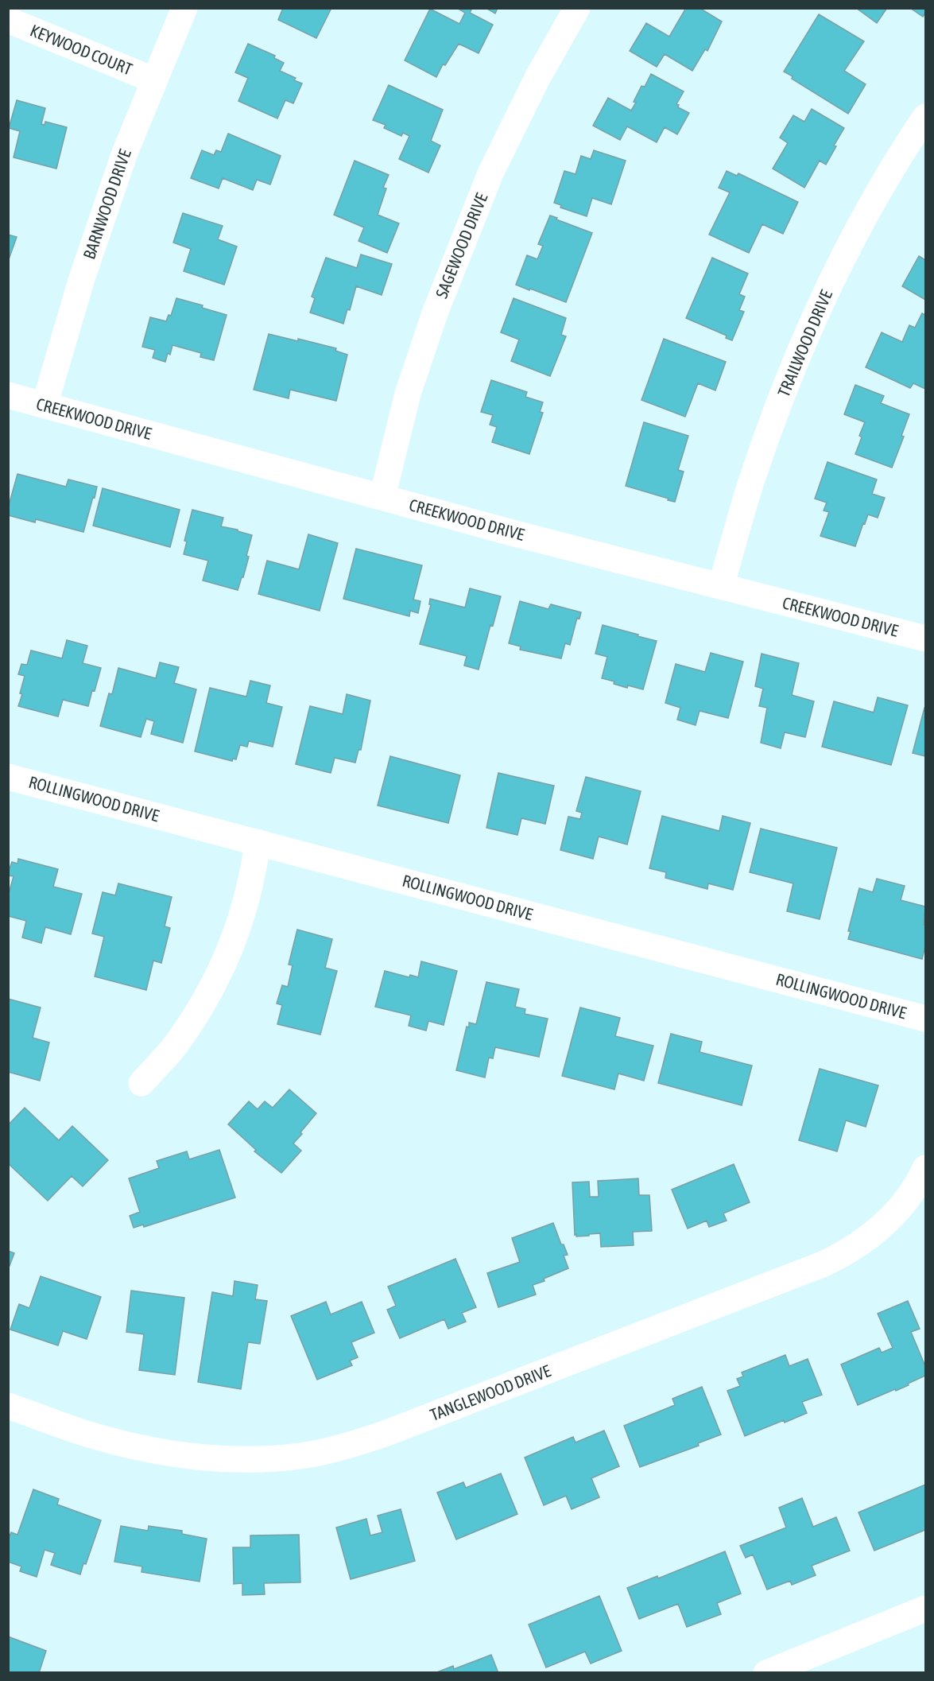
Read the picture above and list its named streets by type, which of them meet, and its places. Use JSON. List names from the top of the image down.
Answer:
{
  "streets": {
    "street": [
      "KEYWOOD COURT",
      "BARNWOOD DRIVE",
      "SAGEWOOD DRIVE",
      "TRAILWOOD DRIVE",
      "CREEKWOOD DRIVE",
      "ROLLINGWOOD DRIVE",
      "TANGLEWOOD DRIVE"
    ]
  },
  "crossings": [
    ["KEYWOOD COURT", "BARNWOOD DRIVE"],
    ["BARNWOOD DRIVE", "CREEKWOOD DRIVE"],
    ["SAGEWOOD DRIVE", "CREEKWOOD DRIVE"],
    ["TRAILWOOD DRIVE", "CREEKWOOD DRIVE"]
  ]
}
